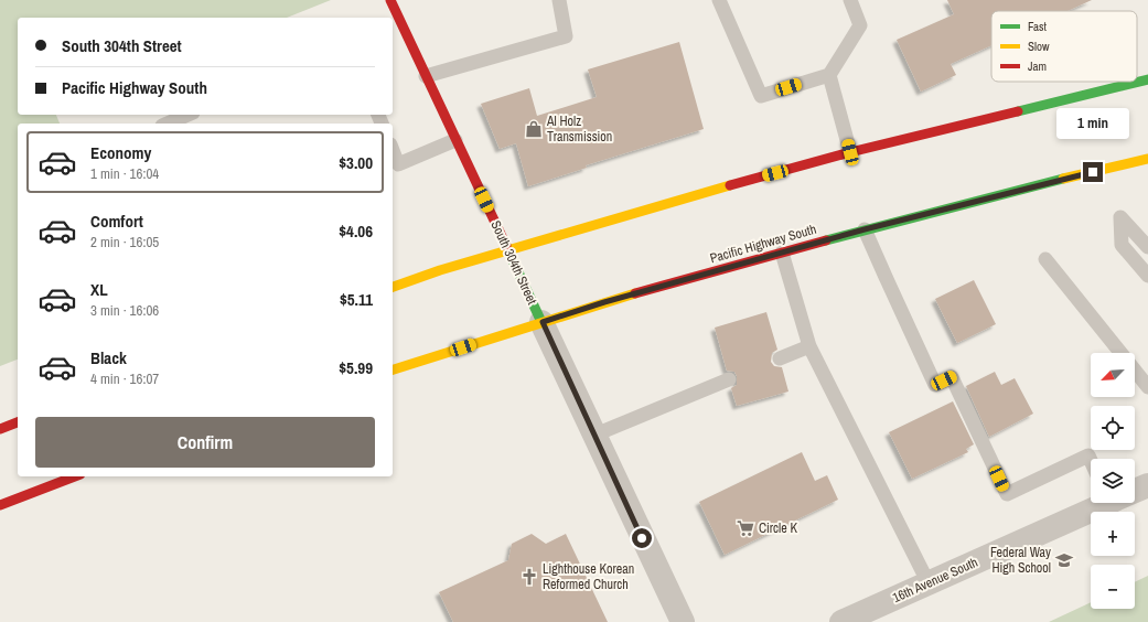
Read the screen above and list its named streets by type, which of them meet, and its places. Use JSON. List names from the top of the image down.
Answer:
{
  "streets": {
    "main road": ["Pacific Highway South", "South 304th Street"],
    "street": ["16th Avenue South"]
  },
  "crossings": [
    ["Pacific Highway South", "South 304th Street"]
  ],
  "places": {
    "shop": ["Al Holz Transmission"],
    "supermarket": ["Circle K"],
    "school or university": ["Federal Way High School"],
    "church": ["Lighthouse Korean Reformed Church"]
  },
  "legend": ["Fast", "Slow", "Jam"],
  "north": "bottom left",
  "page": {
    "banner": ["South 304th Street", "Pacific Highway South"],
    "bubble": "1 min",
    "list": [
      {
        "name": "Economy",
        "note": "1 min · 16:04",
        "value": "$3.00"
      },
      {
        "name": "Comfort",
        "note": "2 min · 16:05",
        "value": "$4.06"
      },
      {
        "name": "XL",
        "note": "3 min · 16:06",
        "value": "$5.11"
      },
      {
        "name": "Black",
        "note": "4 min · 16:07",
        "value": "$5.99"
      }
    ],
    "map_buttons": ["+", "−"],
    "buttons": "Confirm"
  }
}
